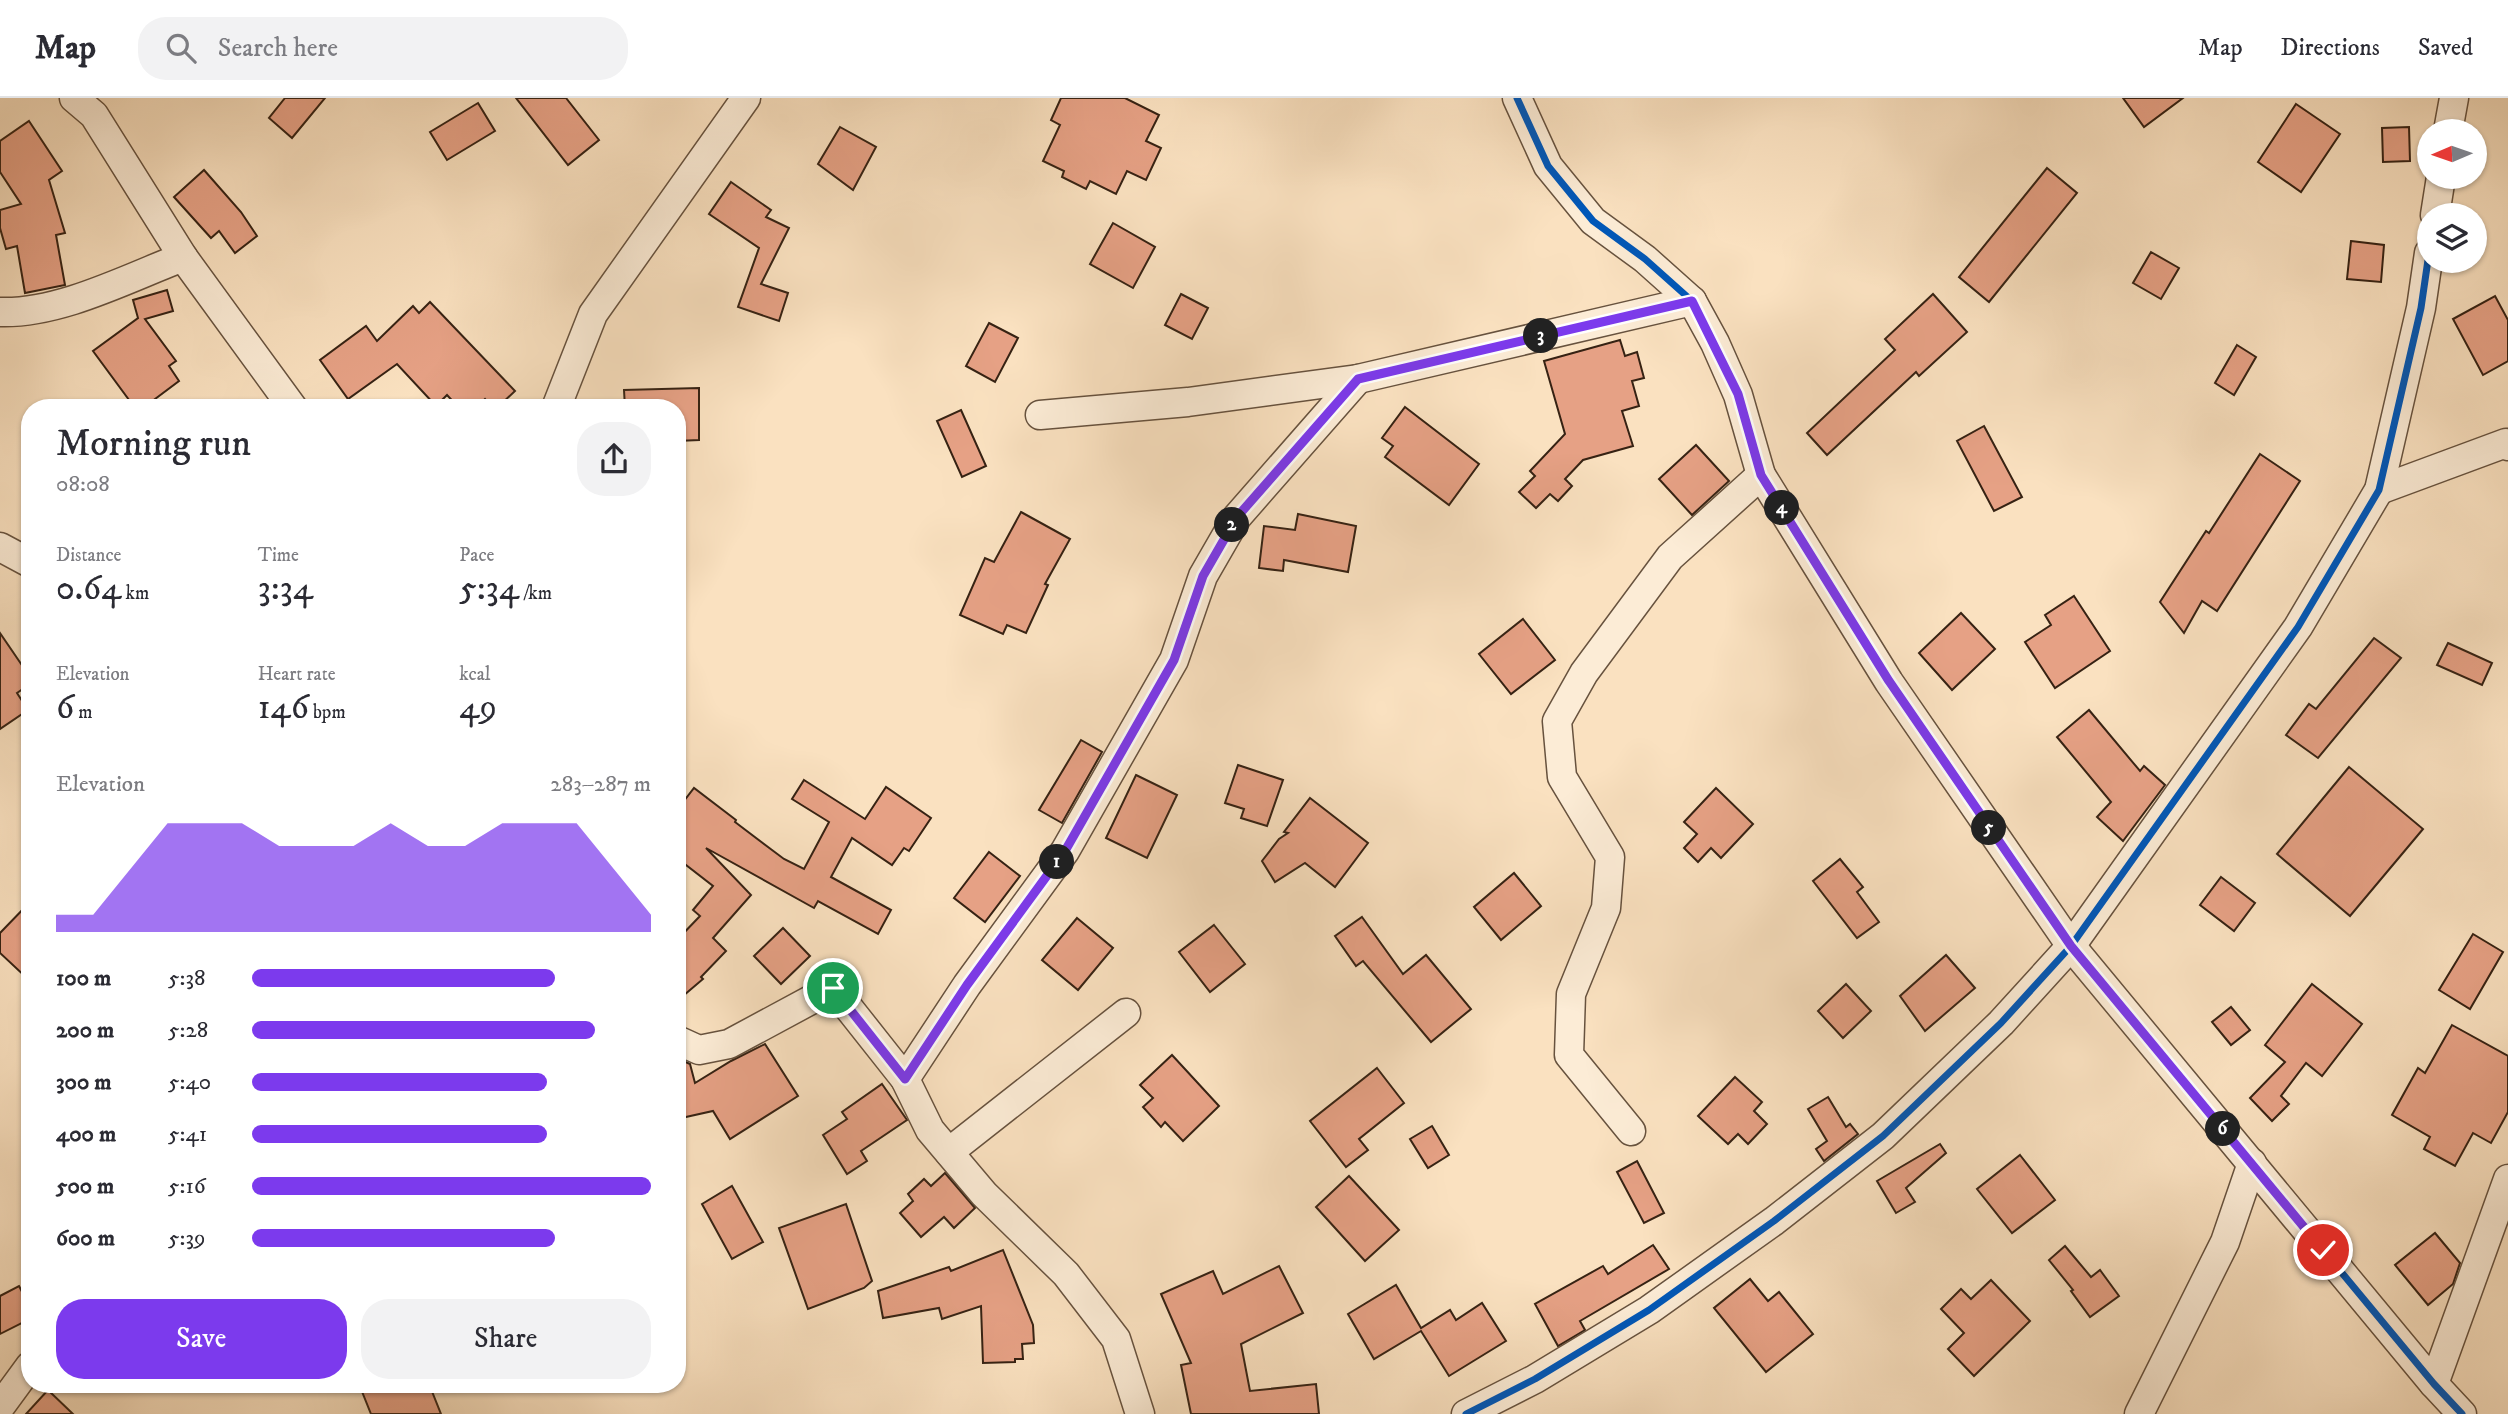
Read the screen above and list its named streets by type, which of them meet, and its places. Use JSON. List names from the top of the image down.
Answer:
{
  "north": "left",
  "page": {
    "header": "Map",
    "search": "Search here",
    "nav": ["Map", "Directions", "Saved"],
    "pins": [
      "3",
      "4",
      "2",
      "5",
      "1",
      "6"
    ],
    "heading": ["Morning run", "08:08"],
    "stats": [
      ["Distance", "0.64 km"],
      ["Time", "3:34"],
      ["Pace", "5:34 /km"],
      ["Elevation", "6 m"],
      ["Heart rate", "146 bpm"],
      ["kcal", "49"]
    ],
    "chart": ["Elevation", "283–287 m"],
    "list": [
      {
        "name": "100 m",
        "note": "5:38"
      },
      {
        "name": "200 m",
        "note": "5:28"
      },
      {
        "name": "300 m",
        "note": "5:40"
      },
      {
        "name": "400 m",
        "note": "5:41"
      },
      {
        "name": "500 m",
        "note": "5:16"
      },
      {
        "name": "600 m",
        "note": "5:39"
      }
    ],
    "buttons": ["Save", "Share"]
  }
}
